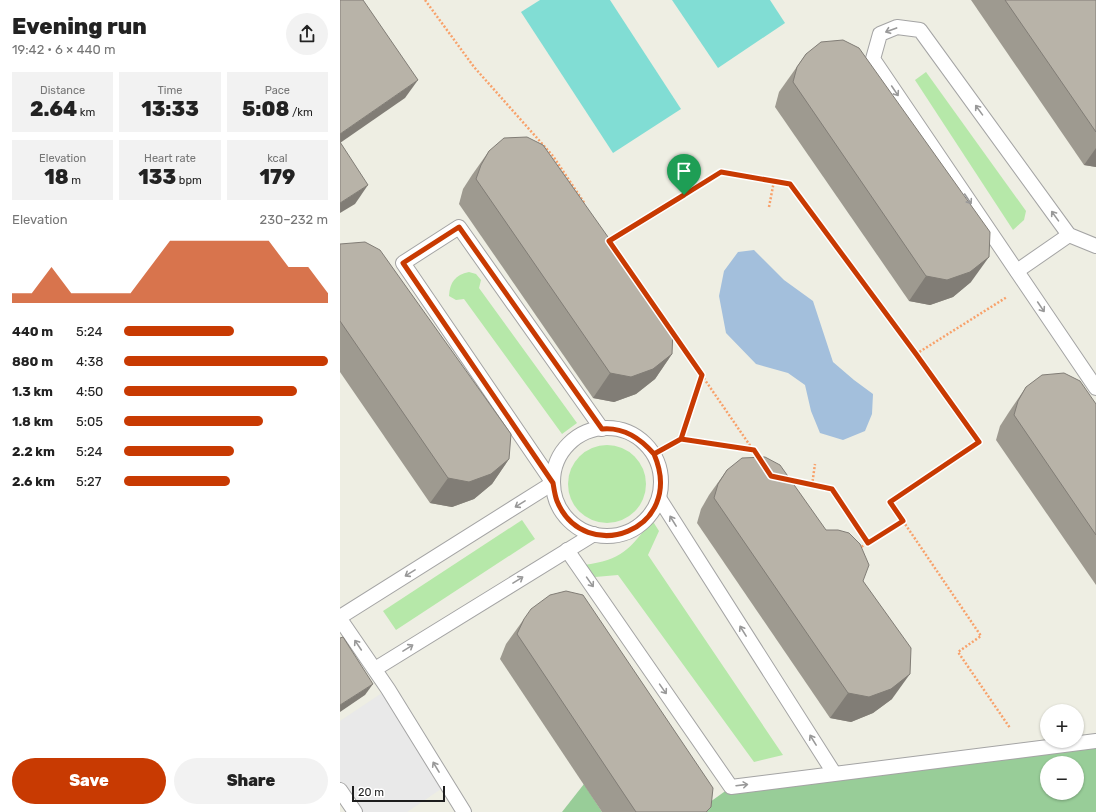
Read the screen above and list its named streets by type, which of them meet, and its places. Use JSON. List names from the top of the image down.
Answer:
{
  "scale_bar": "20 m",
  "page": {
    "heading": ["Evening run", "19:42 · 6 × 440 m"],
    "stats": [
      ["Distance", "2.64 km"],
      ["Time", "13:33"],
      ["Pace", "5:08 /km"],
      ["Elevation", "18 m"],
      ["Heart rate", "133 bpm"],
      ["kcal", "179"]
    ],
    "chart": ["Elevation", "230–232 m"],
    "list": [
      {
        "name": "440 m",
        "note": "5:24"
      },
      {
        "name": "880 m",
        "note": "4:38"
      },
      {
        "name": "1.3 km",
        "note": "4:50"
      },
      {
        "name": "1.8 km",
        "note": "5:05"
      },
      {
        "name": "2.2 km",
        "note": "5:24"
      },
      {
        "name": "2.6 km",
        "note": "5:27"
      }
    ],
    "map_buttons": ["+", "−"],
    "buttons": ["Save", "Share"],
    "scale": "20 m"
  }
}
